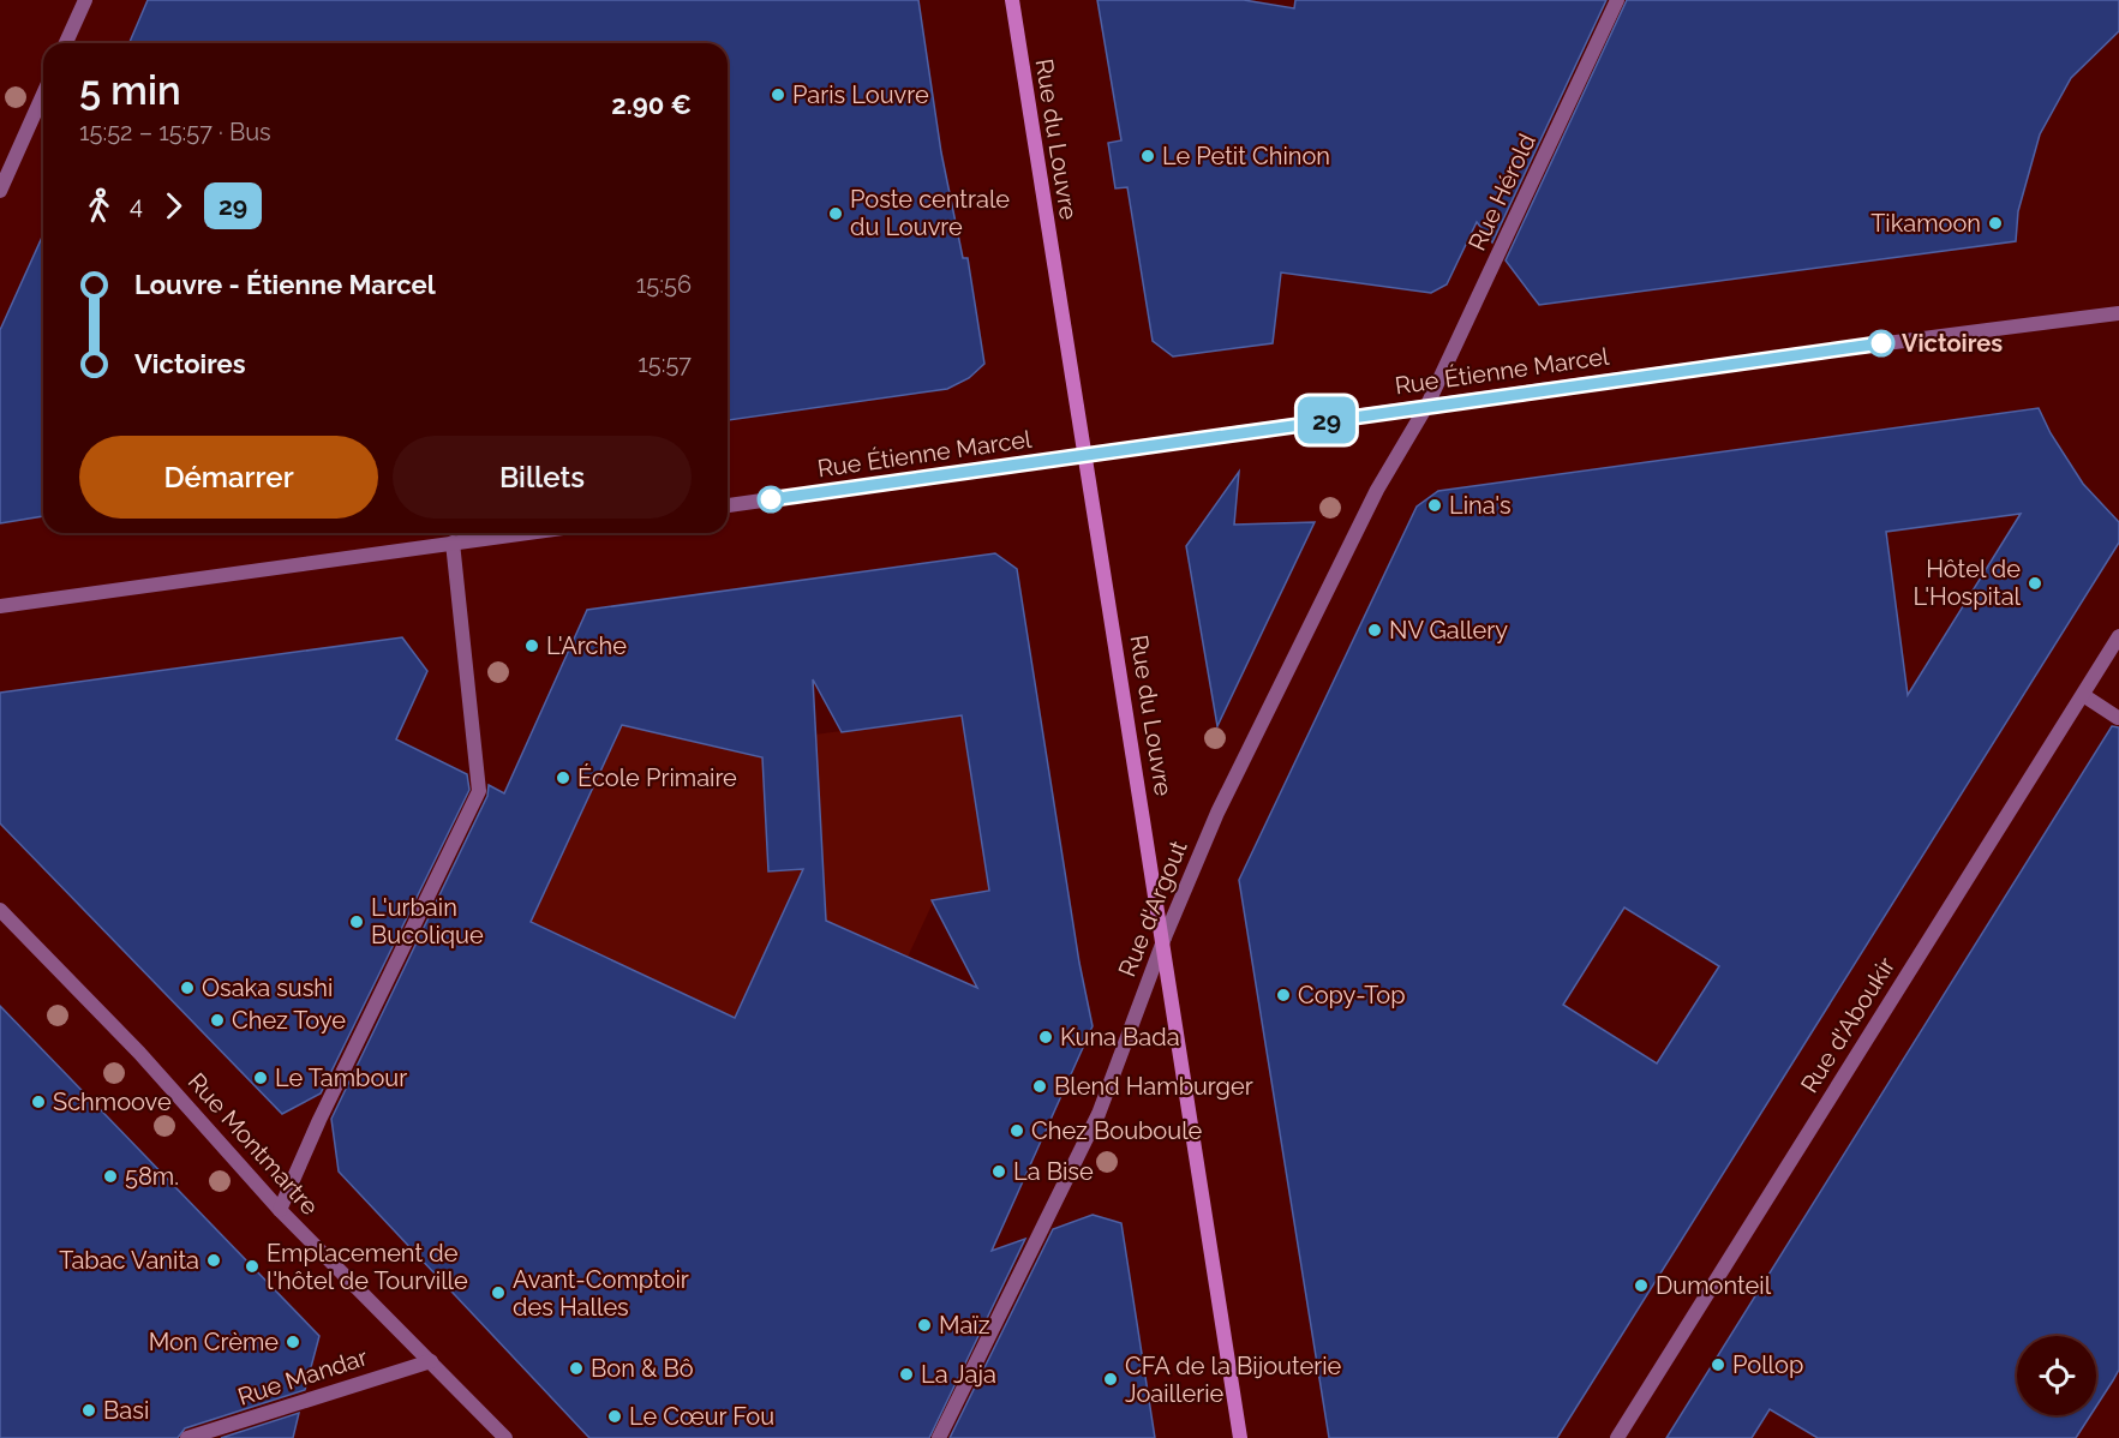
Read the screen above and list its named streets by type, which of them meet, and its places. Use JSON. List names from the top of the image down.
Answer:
{
  "streets": {
    "main road": ["Rue du Louvre"],
    "street": [
      "Rue Hérold",
      "Rue Étienne Marcel",
      "Rue d'Argout",
      "Rue d'Aboukir",
      "Rue Montmartre",
      "Rue Mandar"
    ]
  },
  "crossings": [
    ["Rue du Louvre", "Rue Étienne Marcel"],
    ["Rue du Louvre", "Rue d'Argout"],
    ["Rue Hérold", "Rue Étienne Marcel"],
    ["Rue Hérold", "Rue d'Argout"],
    ["Rue Étienne Marcel", "Rue d'Argout"],
    ["Rue Montmartre", "Rue Mandar"]
  ],
  "places": [
    "Paris Louvre",
    "Le Petit Chinon",
    "Poste centrale du Louvre",
    "Tikamoon",
    "Victoires",
    "Lina's",
    "Hôtel de L'Hospital",
    "NV Gallery",
    "L'Arche",
    "École Primaire",
    "L'urbain Bucolique",
    "Osaka sushi",
    "Copy-Top",
    "Chez Toye",
    "Kuna Bada",
    "Le Tambour",
    "Blend Hamburger",
    "Schmoove",
    "Chez Bouboule",
    "La Bise",
    "58m.",
    "Tabac Vanita",
    "Emplacement de l'hôtel de Tourville",
    "Dumonteil",
    "Avant-Comptoir des Halles",
    "Maïz",
    "Mon Crème",
    "Pollop",
    "Bon & Bô",
    "La Jaja",
    "CFA de la Bijouterie Joaillerie",
    "Basi",
    "Le Cœur Fou"
  ],
  "lines": ["bus line 29"],
  "page": {
    "on_map": "29",
    "heading": ["5 min", "15:52 – 15:57 · Bus", "2.90 €"],
    "legs": ["4", "29"],
    "list": [
      {
        "name": "Louvre - Étienne Marcel",
        "value": "15:56"
      },
      {
        "name": "Victoires",
        "value": "15:57"
      }
    ],
    "buttons": ["Démarrer", "Billets"]
  }
}
